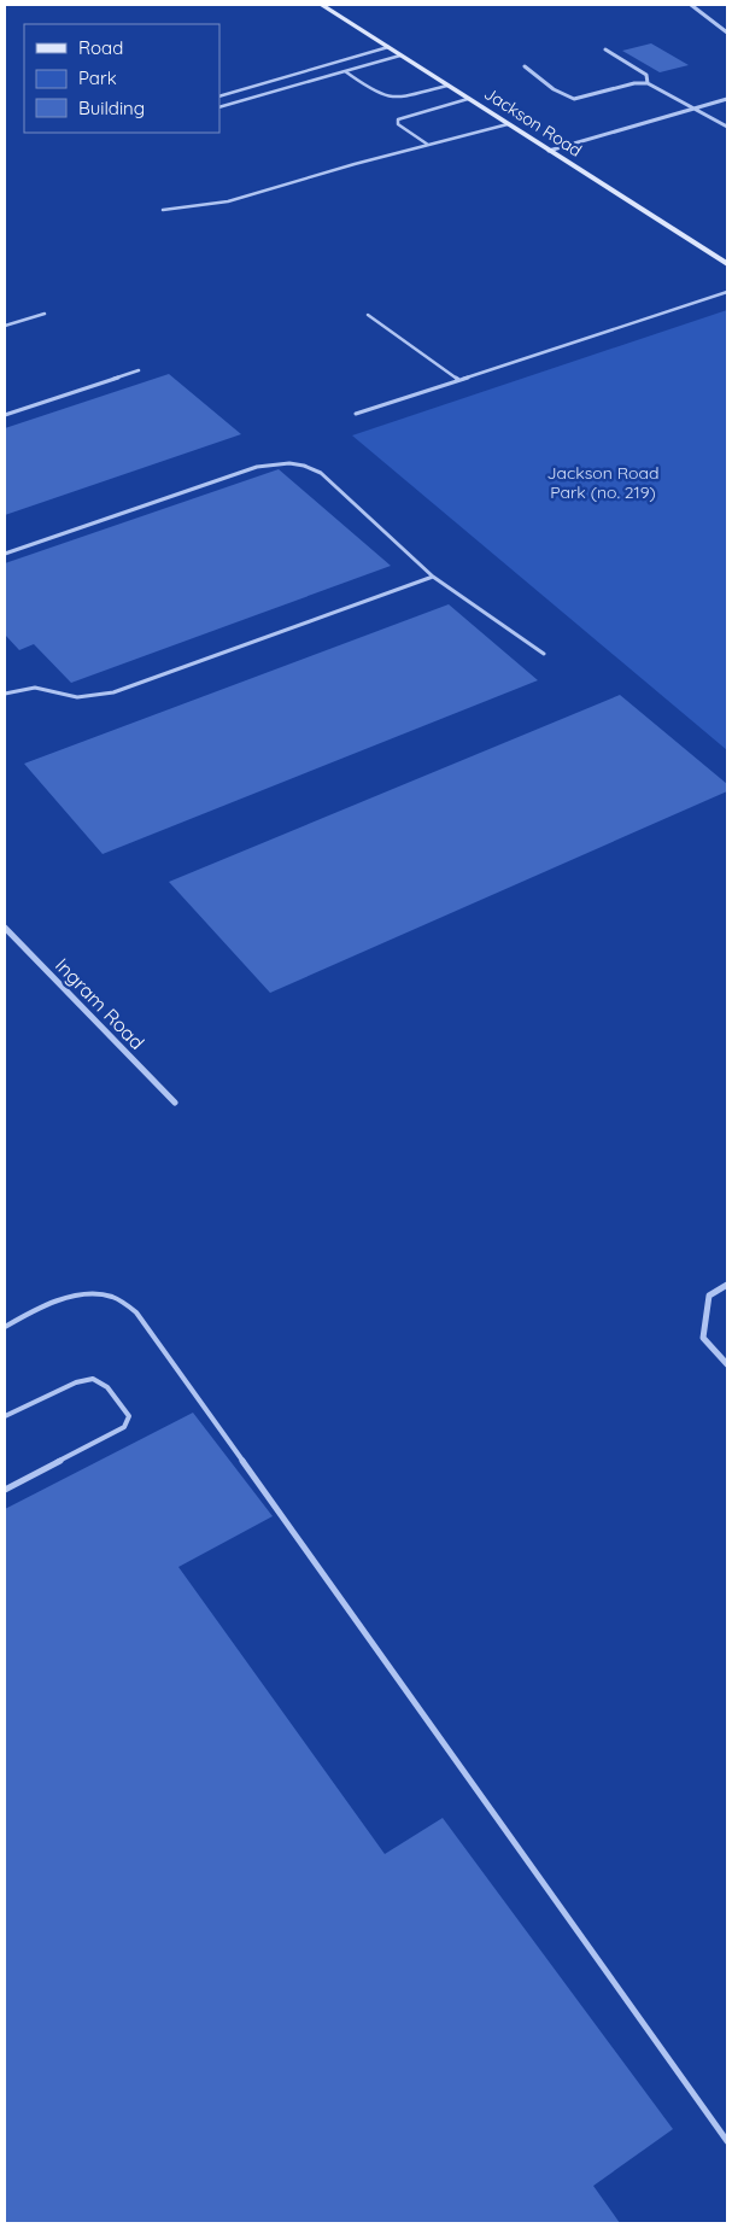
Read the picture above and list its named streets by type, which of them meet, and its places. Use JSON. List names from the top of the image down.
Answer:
{
  "streets": {
    "street": ["Jackson Road", "Ingram Road"]
  },
  "parks": ["Jackson Road Park (no. 219)"],
  "legend": ["Road", "Park", "Building"]
}
